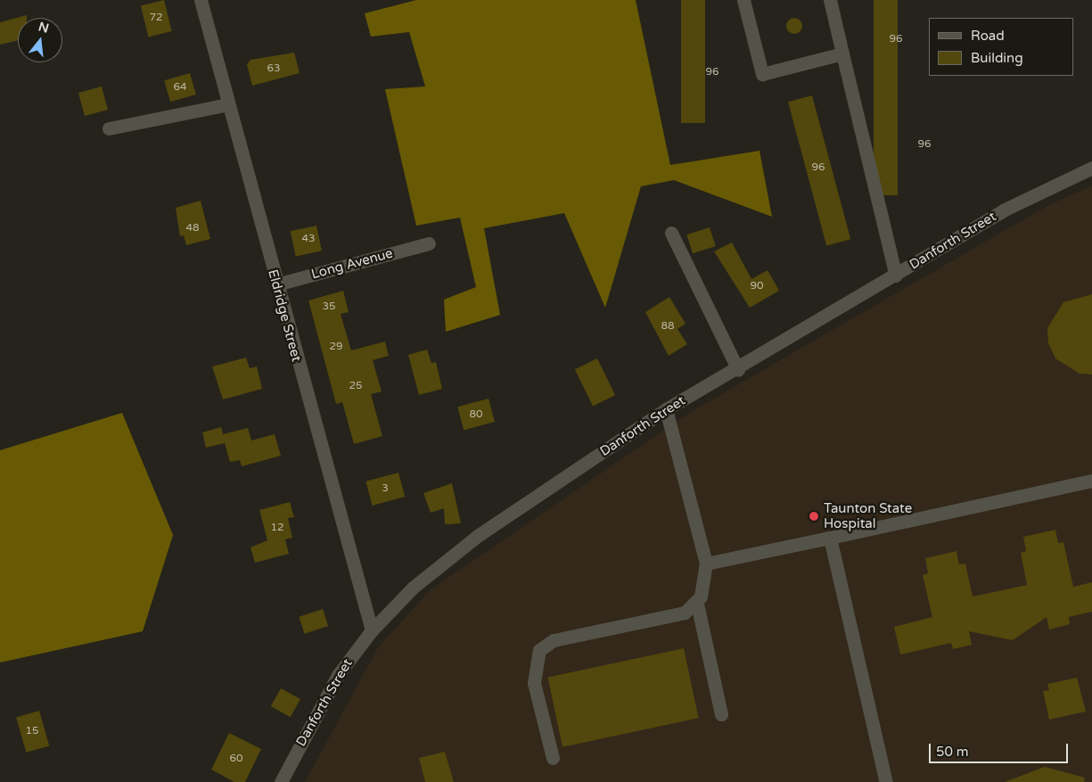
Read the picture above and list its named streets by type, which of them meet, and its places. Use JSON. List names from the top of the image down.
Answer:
{
  "streets": {
    "street": ["Danforth Street", "Long Avenue", "Eldridge Street"]
  },
  "crossings": [
    ["Danforth Street", "Eldridge Street"],
    ["Long Avenue", "Eldridge Street"]
  ],
  "places": ["Taunton State Hospital"],
  "house_numbers": [
    "72",
    "96",
    "63",
    "96",
    "64",
    "96",
    "96",
    "48",
    "43",
    "90",
    "35",
    "88",
    "29",
    "25",
    "80",
    "3",
    "12",
    "15",
    "60"
  ],
  "legend": ["Road", "Building"],
  "scale_bar": "50 m",
  "north": "top"
}
